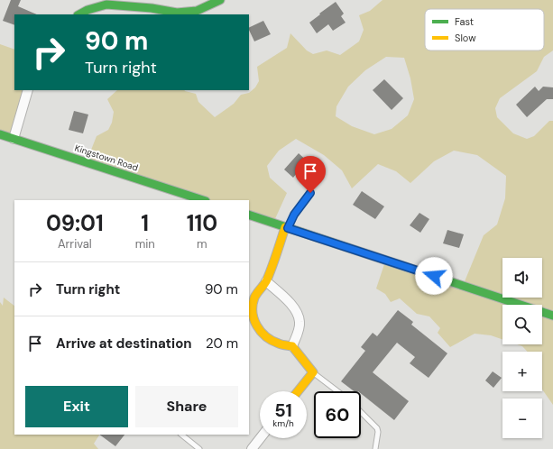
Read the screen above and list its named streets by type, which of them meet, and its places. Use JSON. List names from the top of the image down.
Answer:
{
  "streets": {
    "main road": ["Kingstown Road"]
  },
  "legend": ["Fast", "Slow"],
  "page": {
    "turn": ["90 m", "Turn right"],
    "eta": [
      "09:01",
      "Arrival",
      "1",
      "min",
      "110",
      "m"
    ],
    "map_buttons": ["+", "−"],
    "list": [
      {
        "name": "Turn right",
        "value": "90 m"
      },
      {
        "name": "Arrive at destination",
        "value": "20 m"
      }
    ],
    "buttons": ["Exit", "Share"],
    "speed": "51 km/h",
    "limit": "60"
  }
}
